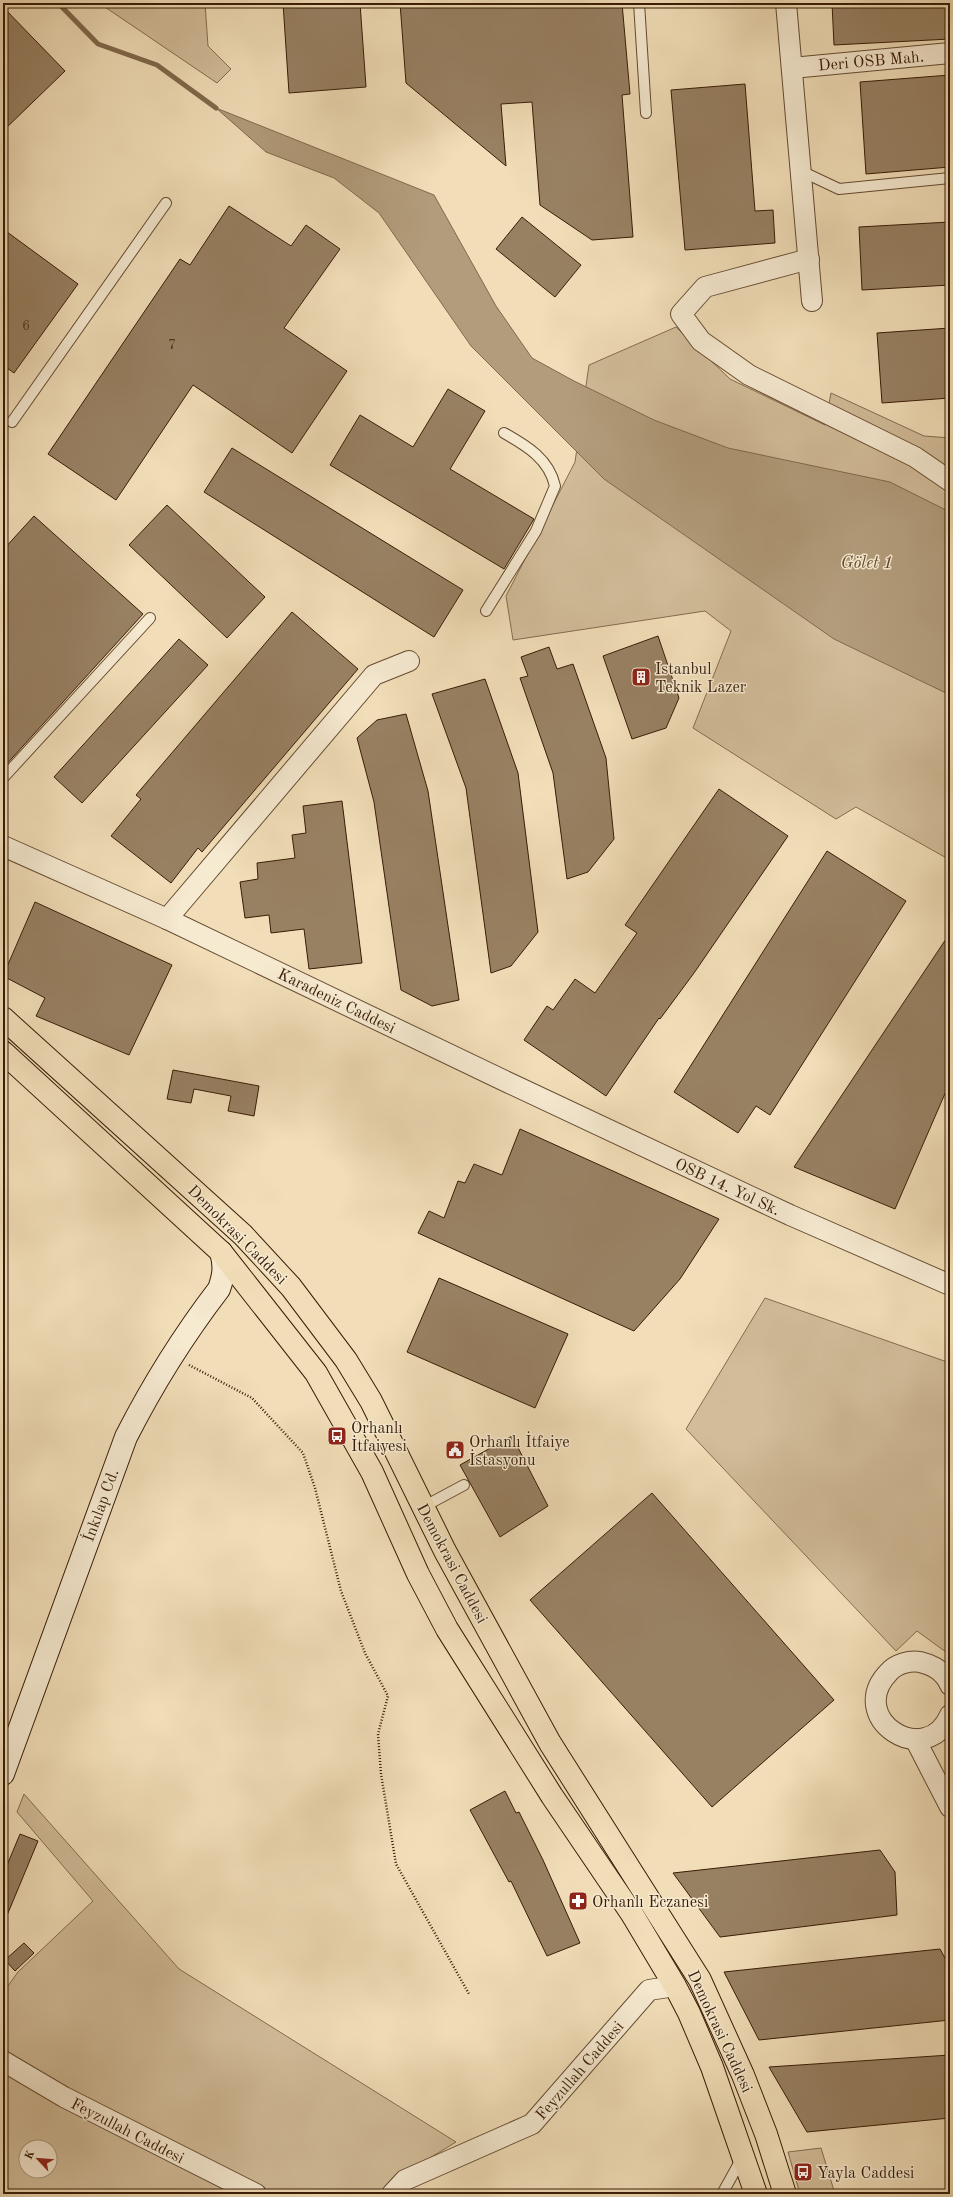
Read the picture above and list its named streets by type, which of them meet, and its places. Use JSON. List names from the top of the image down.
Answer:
{
  "streets": {
    "main road": ["Demokrasi Caddesi"],
    "street": [
      "Deri OSB Mah.",
      "Karadeniz Caddesi",
      "OSB 14. Yol Sk.",
      "İnkılap Cd.",
      "Feyzullah Caddesi"
    ]
  },
  "crossings": [
    ["Karadeniz Caddesi", "OSB 14. Yol Sk."],
    ["Demokrasi Caddesi", "İnkılap Cd."],
    ["Demokrasi Caddesi", "Feyzullah Caddesi"]
  ],
  "water": ["Gölet 1"],
  "places": {
    "building": ["Istanbul Teknik Lazer"],
    "bus stop": ["Orhanlı İtfaiyesi", "Yayla Caddesi"],
    "public building": ["Orhanlı İtfaiye İstasyonu"],
    "pharmacy": ["Orhanlı Eczanesi"]
  },
  "house_numbers": ["6", "7"],
  "north": "top left"
}
